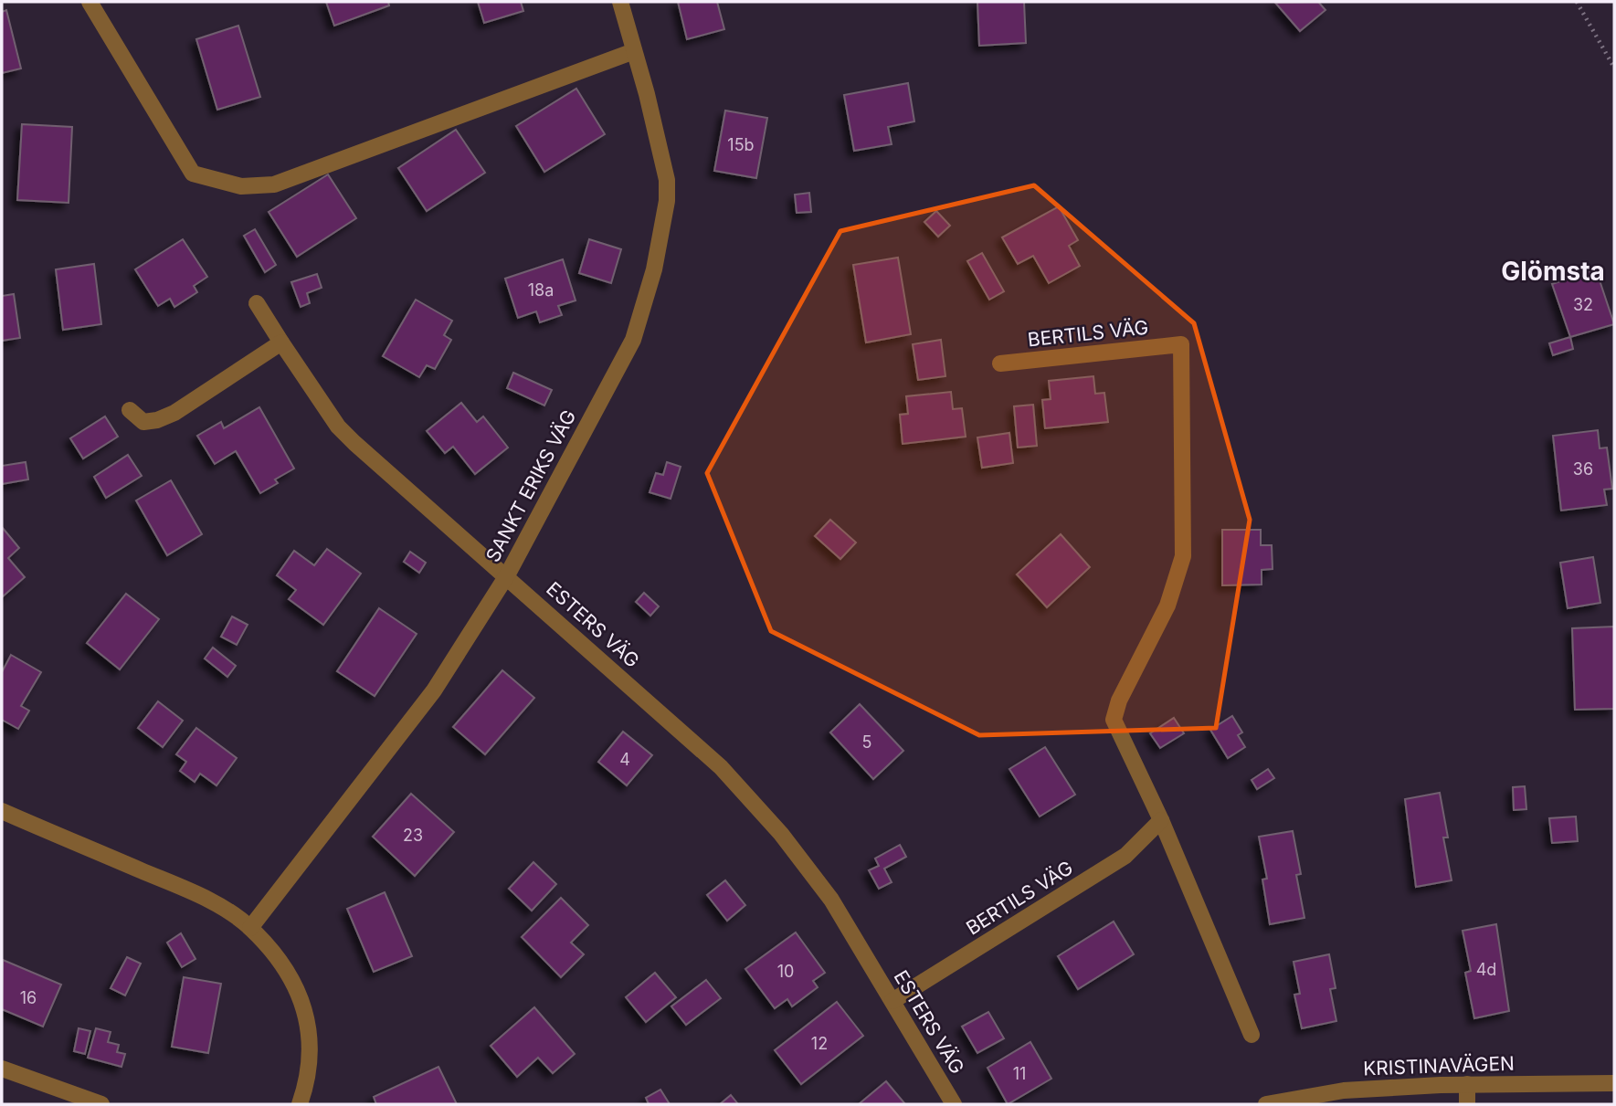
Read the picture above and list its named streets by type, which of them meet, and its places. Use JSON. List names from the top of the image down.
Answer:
{
  "streets": {
    "street": [
      "BERTILS VÄG",
      "SANKT ERIKS VÄG",
      "ESTERS VÄG",
      "KRISTINAVÄGEN"
    ]
  },
  "crossings": [
    ["BERTILS VÄG", "ESTERS VÄG"],
    ["SANKT ERIKS VÄG", "ESTERS VÄG"]
  ],
  "districts": ["Glömsta"],
  "house_numbers": [
    "15b",
    "18a",
    "32",
    "36",
    "5",
    "4",
    "23",
    "4d",
    "10",
    "16",
    "12",
    "11"
  ]
}
